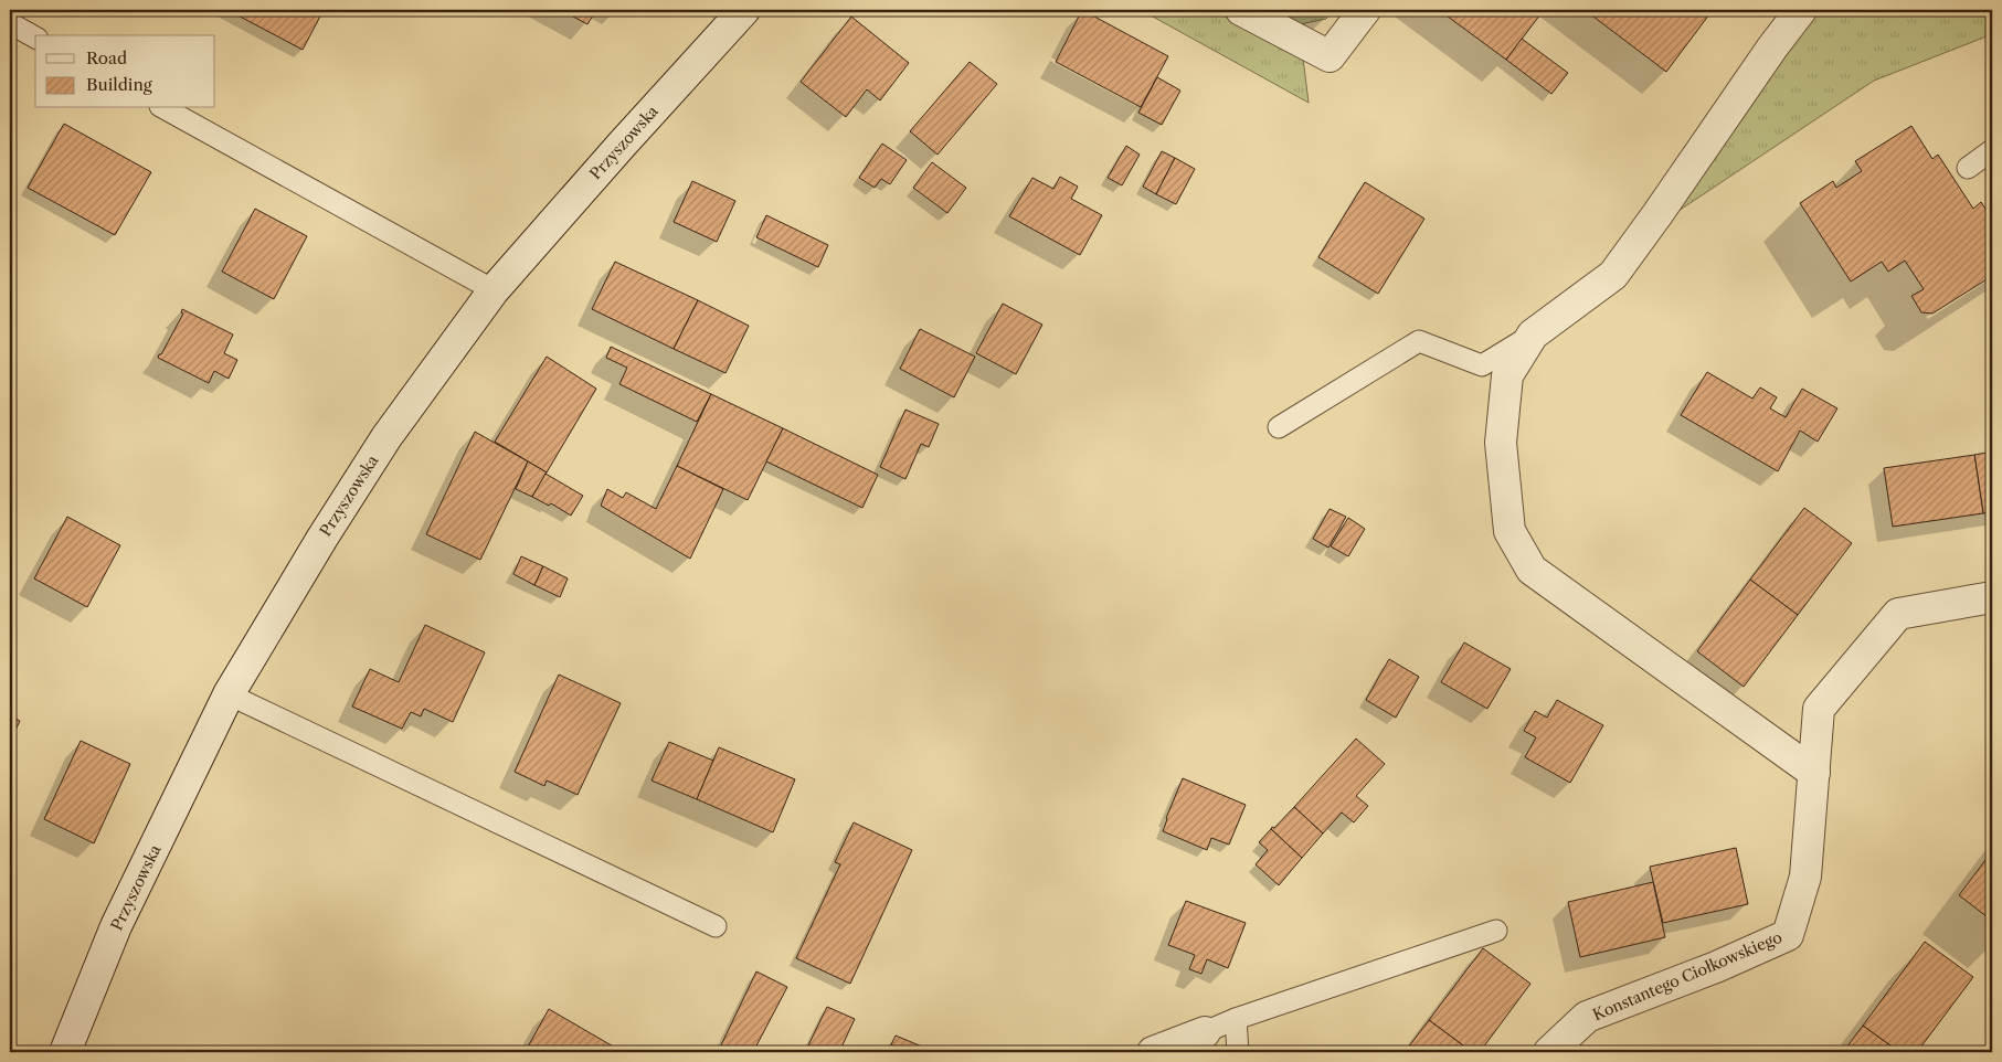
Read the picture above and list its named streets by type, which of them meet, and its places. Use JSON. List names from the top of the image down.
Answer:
{
  "streets": {
    "street": ["Przyszowska", "Konstantego Ciołkowskiego"]
  },
  "legend": ["Road", "Building"]
}
